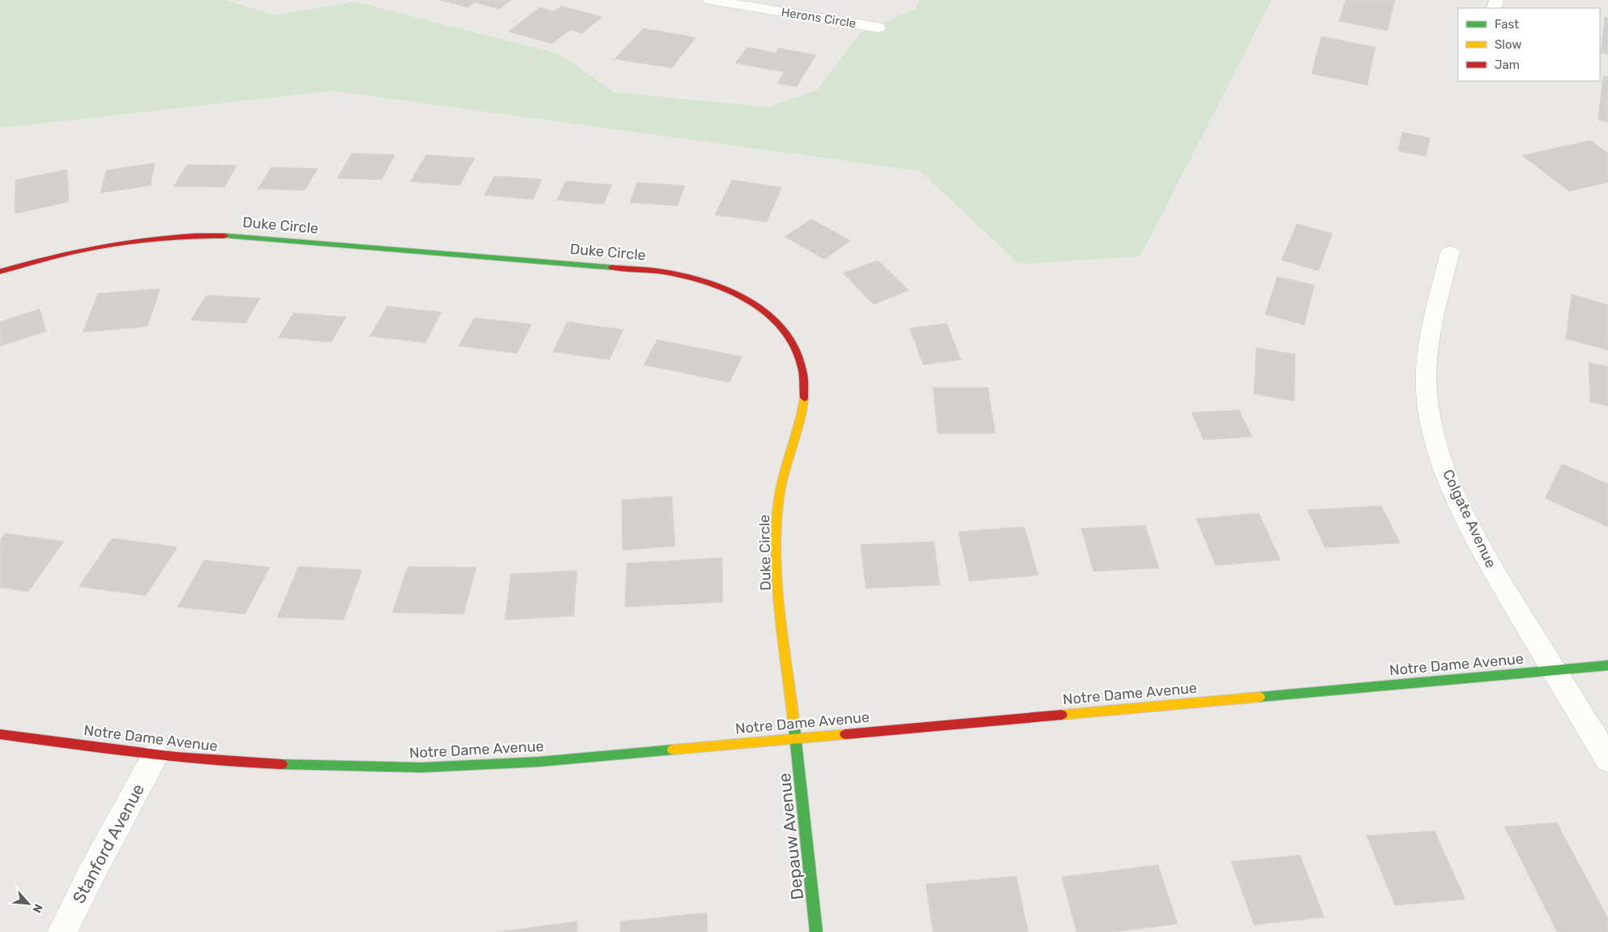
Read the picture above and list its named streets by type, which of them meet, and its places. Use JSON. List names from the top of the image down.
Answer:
{
  "streets": {
    "street": [
      "Herons Circle",
      "Duke Circle",
      "Colgate Avenue",
      "Notre Dame Avenue",
      "Depauw Avenue",
      "Stanford Avenue"
    ]
  },
  "crossings": [
    ["Duke Circle", "Notre Dame Avenue"],
    ["Duke Circle", "Depauw Avenue"],
    ["Colgate Avenue", "Notre Dame Avenue"],
    ["Notre Dame Avenue", "Depauw Avenue"],
    ["Notre Dame Avenue", "Stanford Avenue"]
  ],
  "legend": ["Fast", "Slow", "Jam"],
  "north": "bottom right"
}
